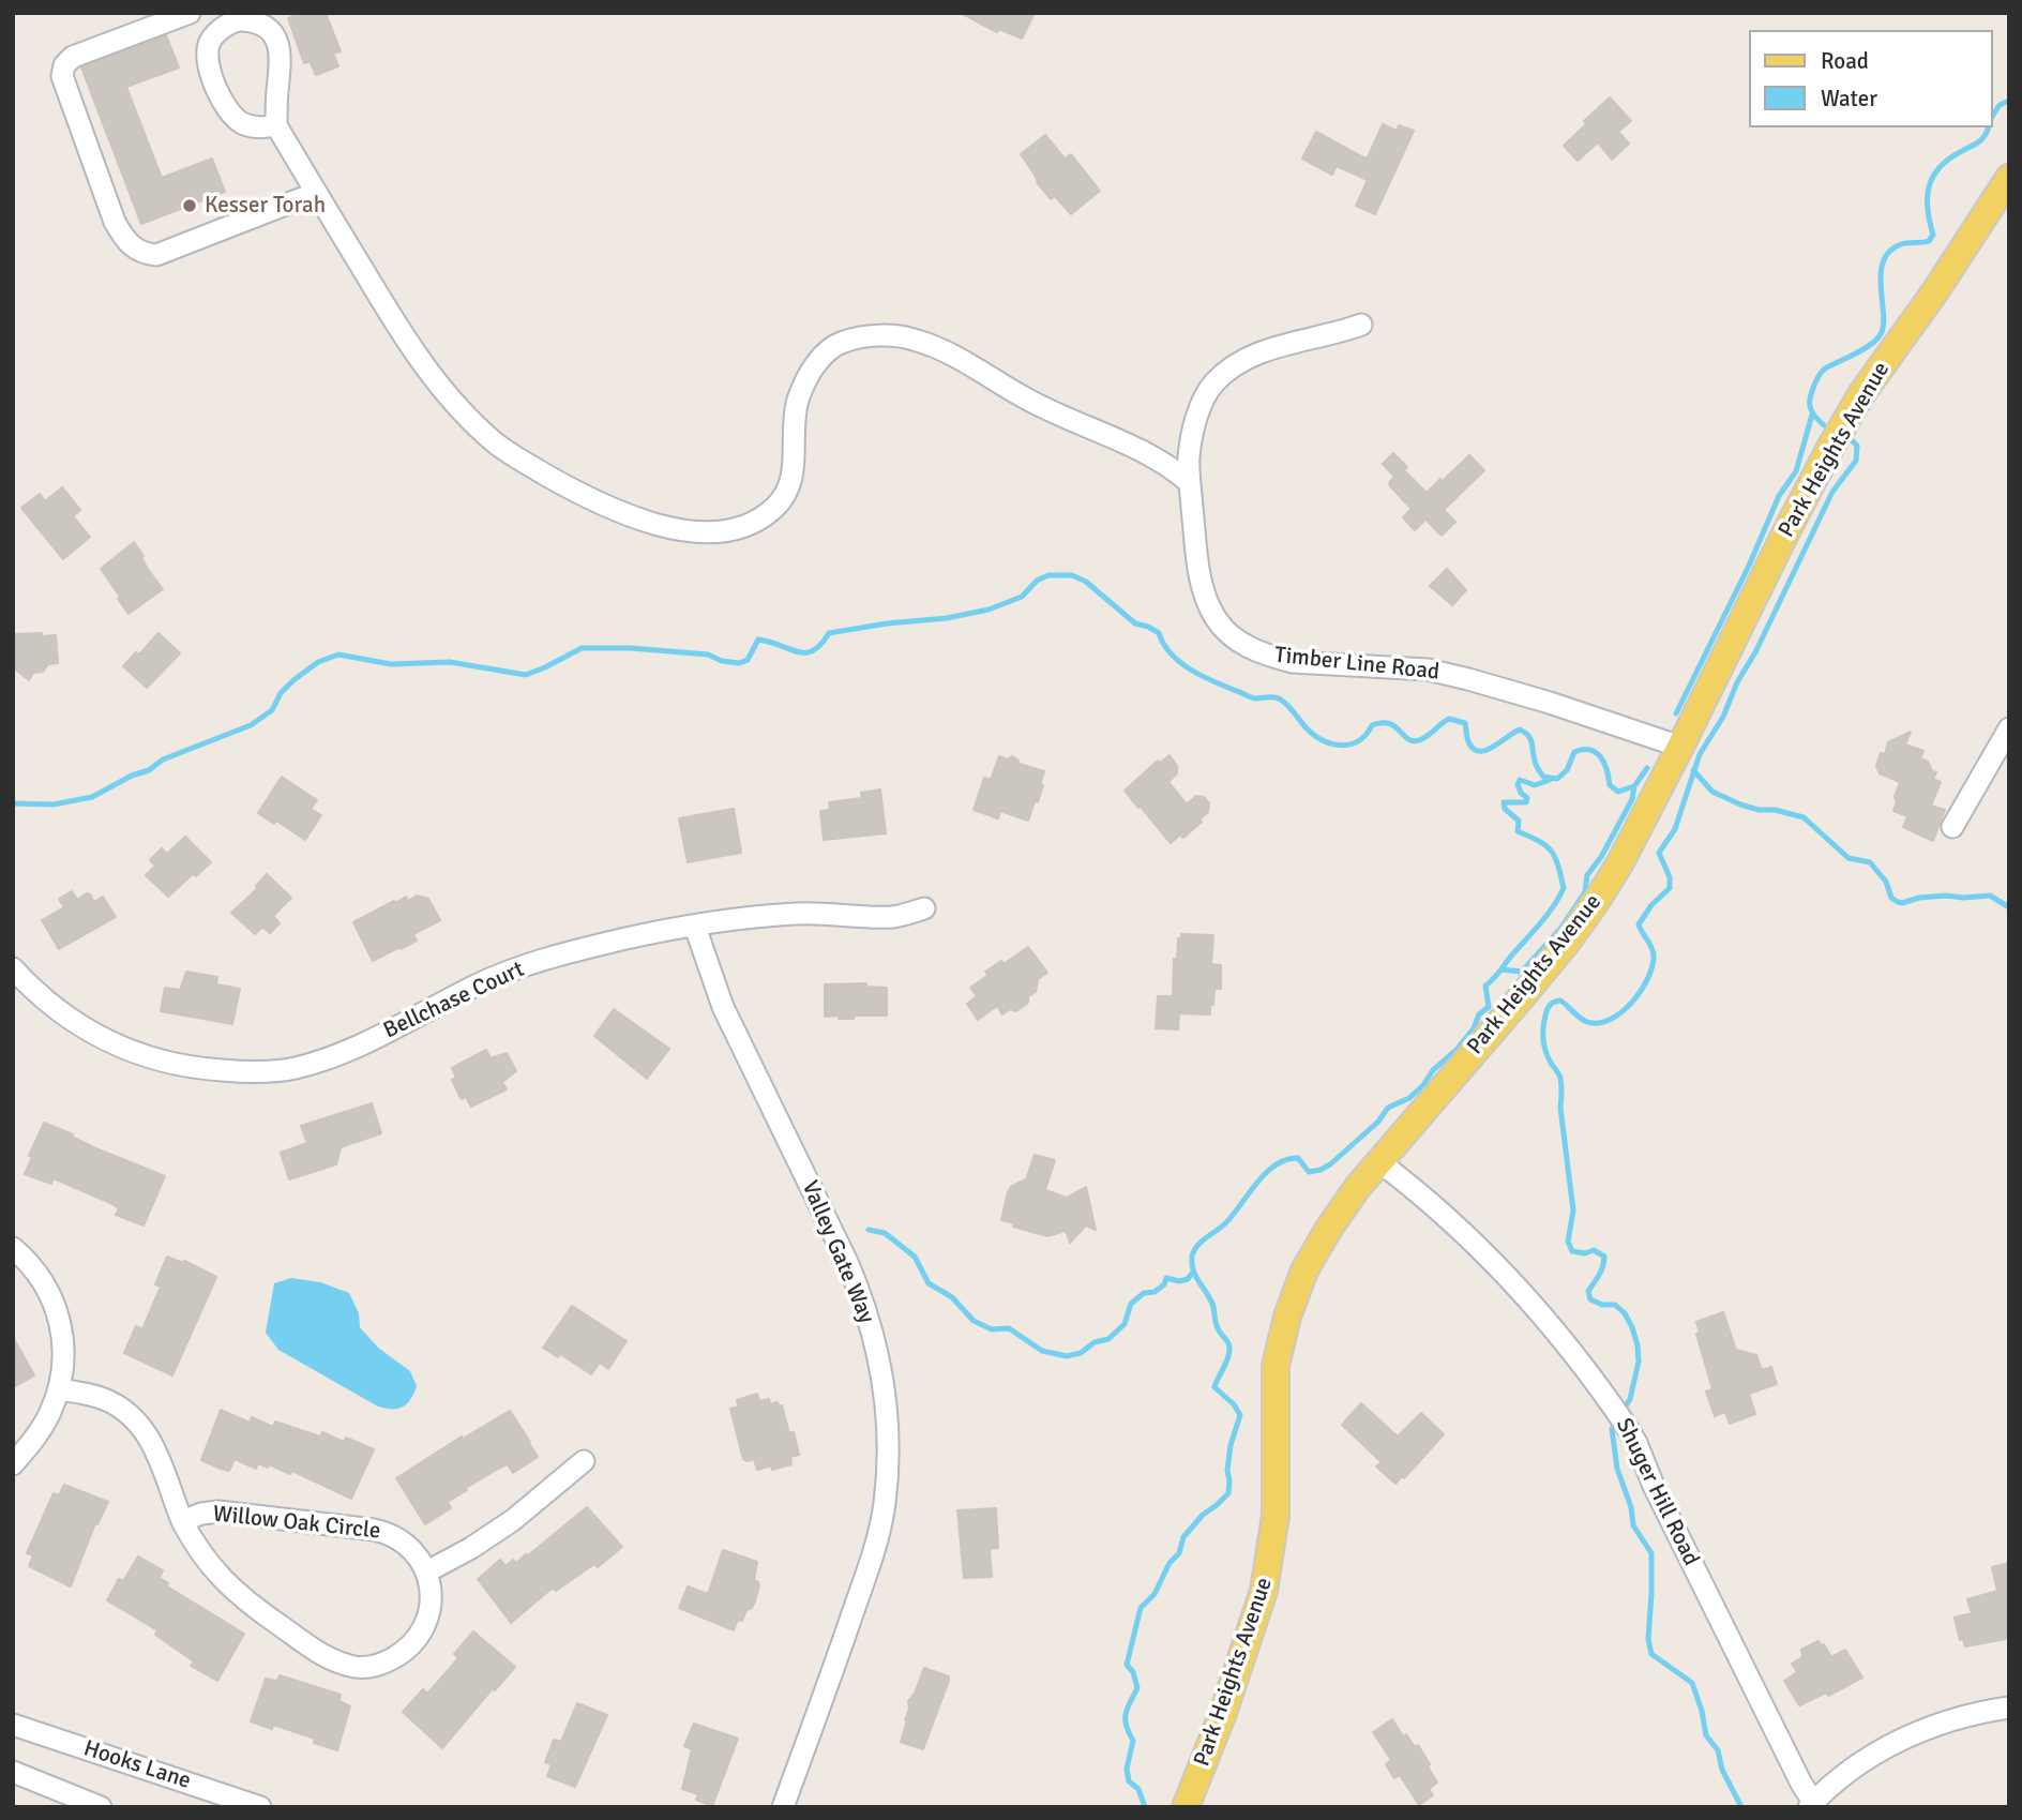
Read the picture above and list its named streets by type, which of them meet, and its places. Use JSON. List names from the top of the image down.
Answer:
{
  "streets": {
    "main road": ["Park Heights Avenue"],
    "street": [
      "Timber Line Road",
      "Bellchase Court",
      "Valley Gate Way",
      "Shuger Hill Road",
      "Willow Oak Circle",
      "Hooks Lane"
    ]
  },
  "crossings": [
    ["Park Heights Avenue", "Timber Line Road"],
    ["Park Heights Avenue", "Shuger Hill Road"],
    ["Bellchase Court", "Valley Gate Way"]
  ],
  "places": ["Kesser Torah"],
  "legend": ["Road", "Water"]
}
